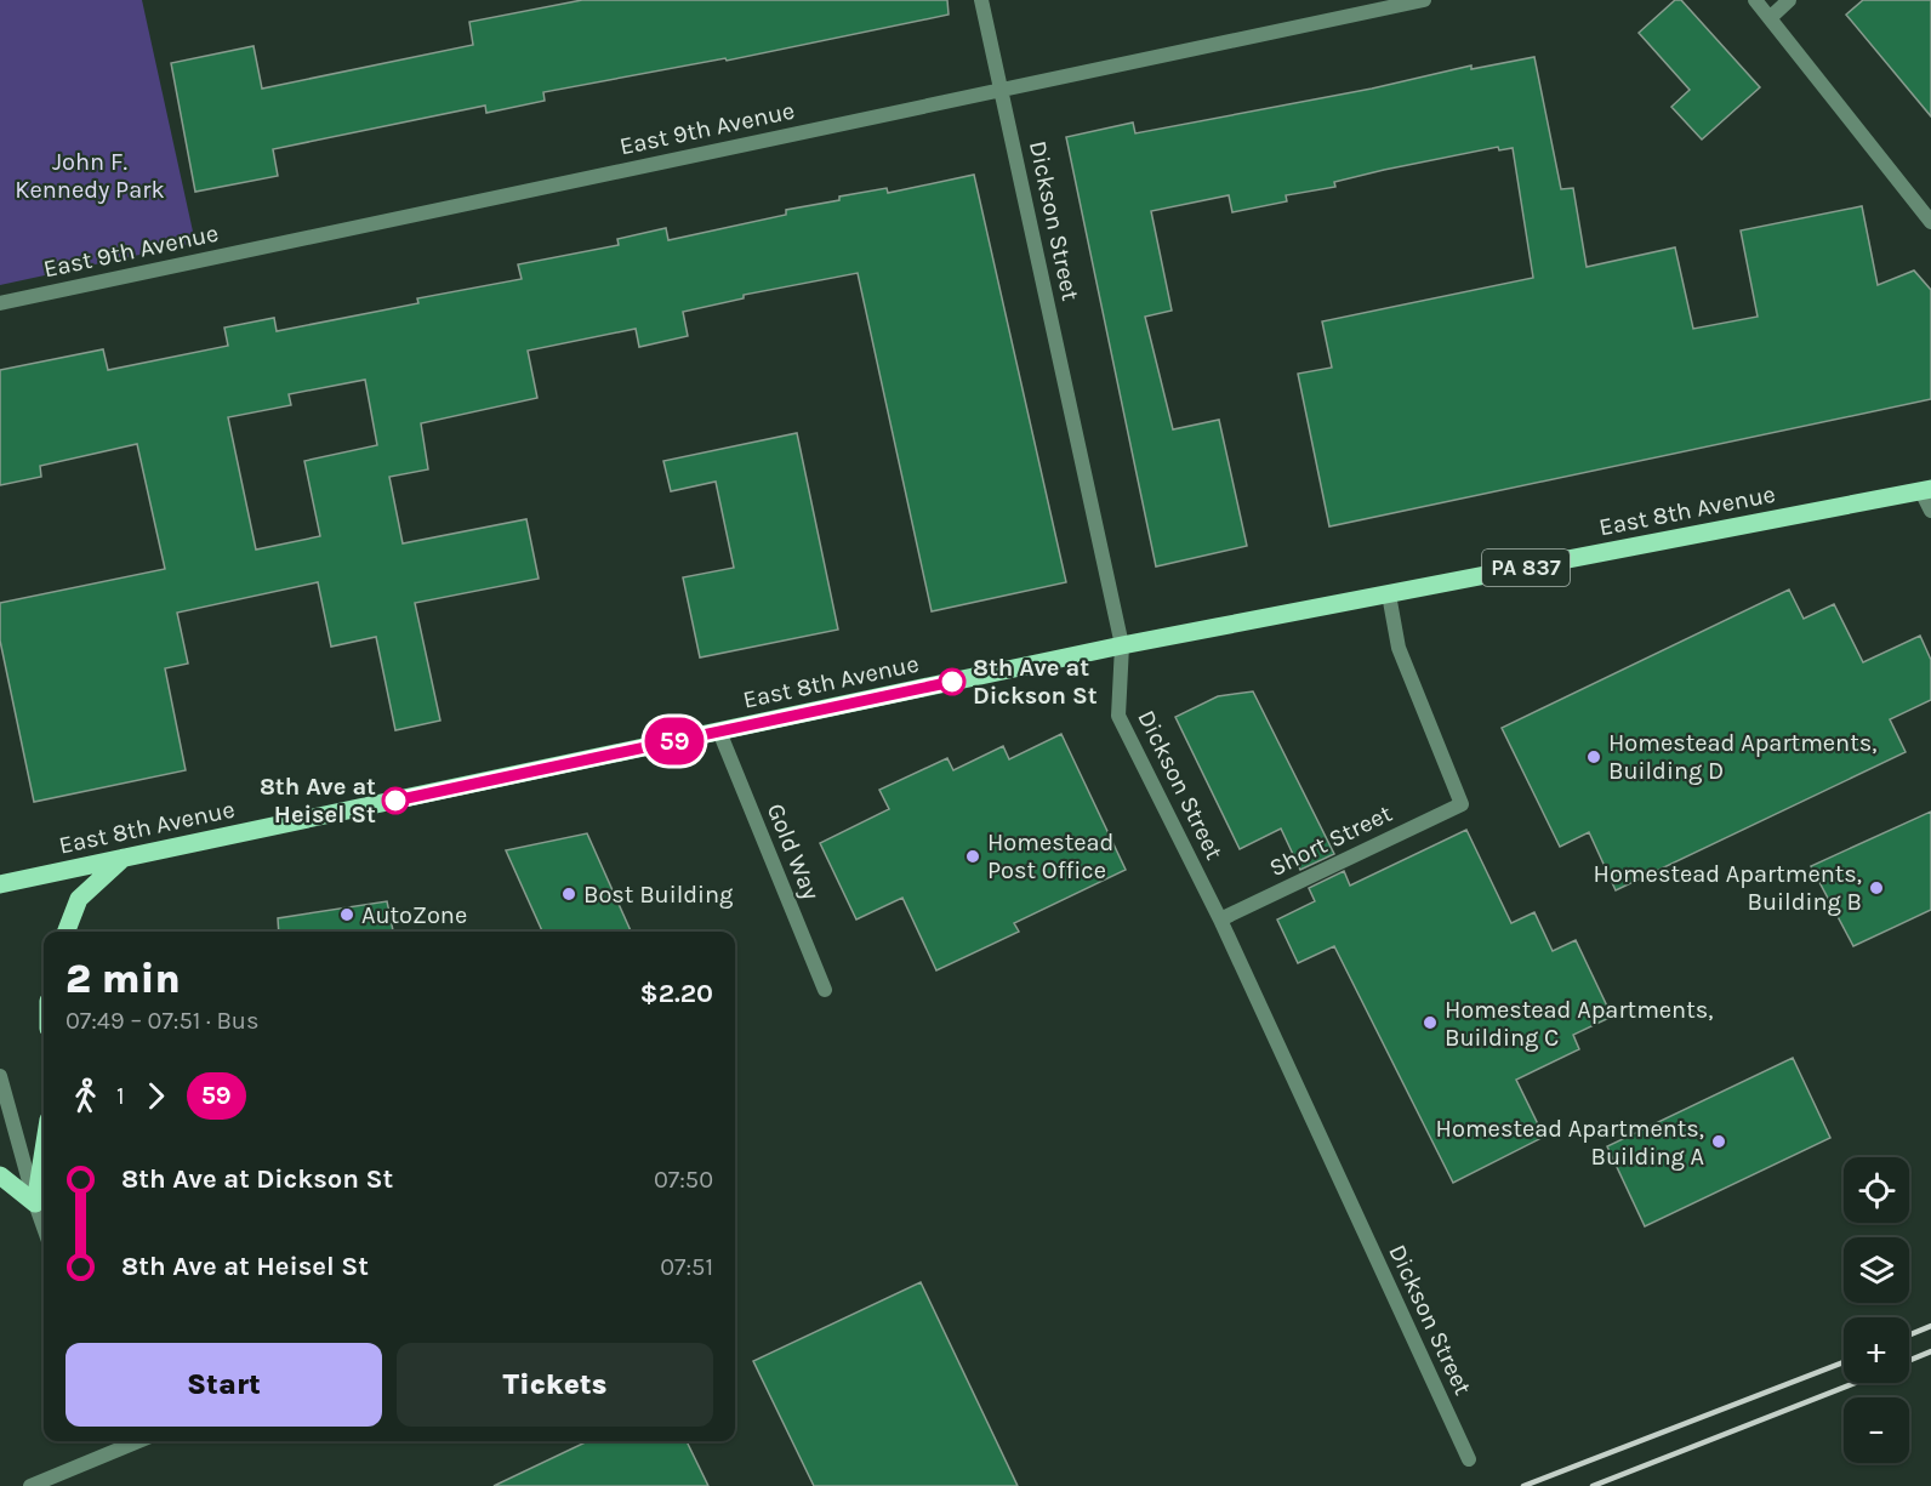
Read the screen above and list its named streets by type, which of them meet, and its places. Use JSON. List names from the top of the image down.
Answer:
{
  "streets": {
    "main road": ["East 8th Avenue", "PA 837"],
    "street": [
      "East 9th Avenue",
      "Dickson Street",
      "Short Street",
      "Gold Way"
    ]
  },
  "crossings": [
    ["East 9th Avenue", "Dickson Street"],
    ["Dickson Street", "East 8th Avenue"],
    ["Dickson Street", "Short Street"],
    ["East 8th Avenue", "Short Street"],
    ["East 8th Avenue", "Gold Way"]
  ],
  "parks": ["John F. Kennedy Park"],
  "places": [
    "8th Ave at Dickson St",
    "Homestead Apartments, Building D",
    "8th Ave at Heisel St",
    "Homestead Post Office",
    "Homestead Apartments, Building B",
    "Bost Building",
    "AutoZone",
    "Homestead Apartments, Building C",
    "Homestead Apartments, Building A"
  ],
  "lines": ["bus line 59"],
  "page": {
    "on_map": "59",
    "heading": ["2 min", "07:49 – 07:51 · Bus", "$2.20"],
    "legs": ["1", "59"],
    "list": [
      {
        "name": "8th Ave at Dickson St",
        "value": "07:50"
      },
      {
        "name": "8th Ave at Heisel St",
        "value": "07:51"
      }
    ],
    "map_buttons": ["+", "−"],
    "buttons": ["Start", "Tickets"]
  }
}
